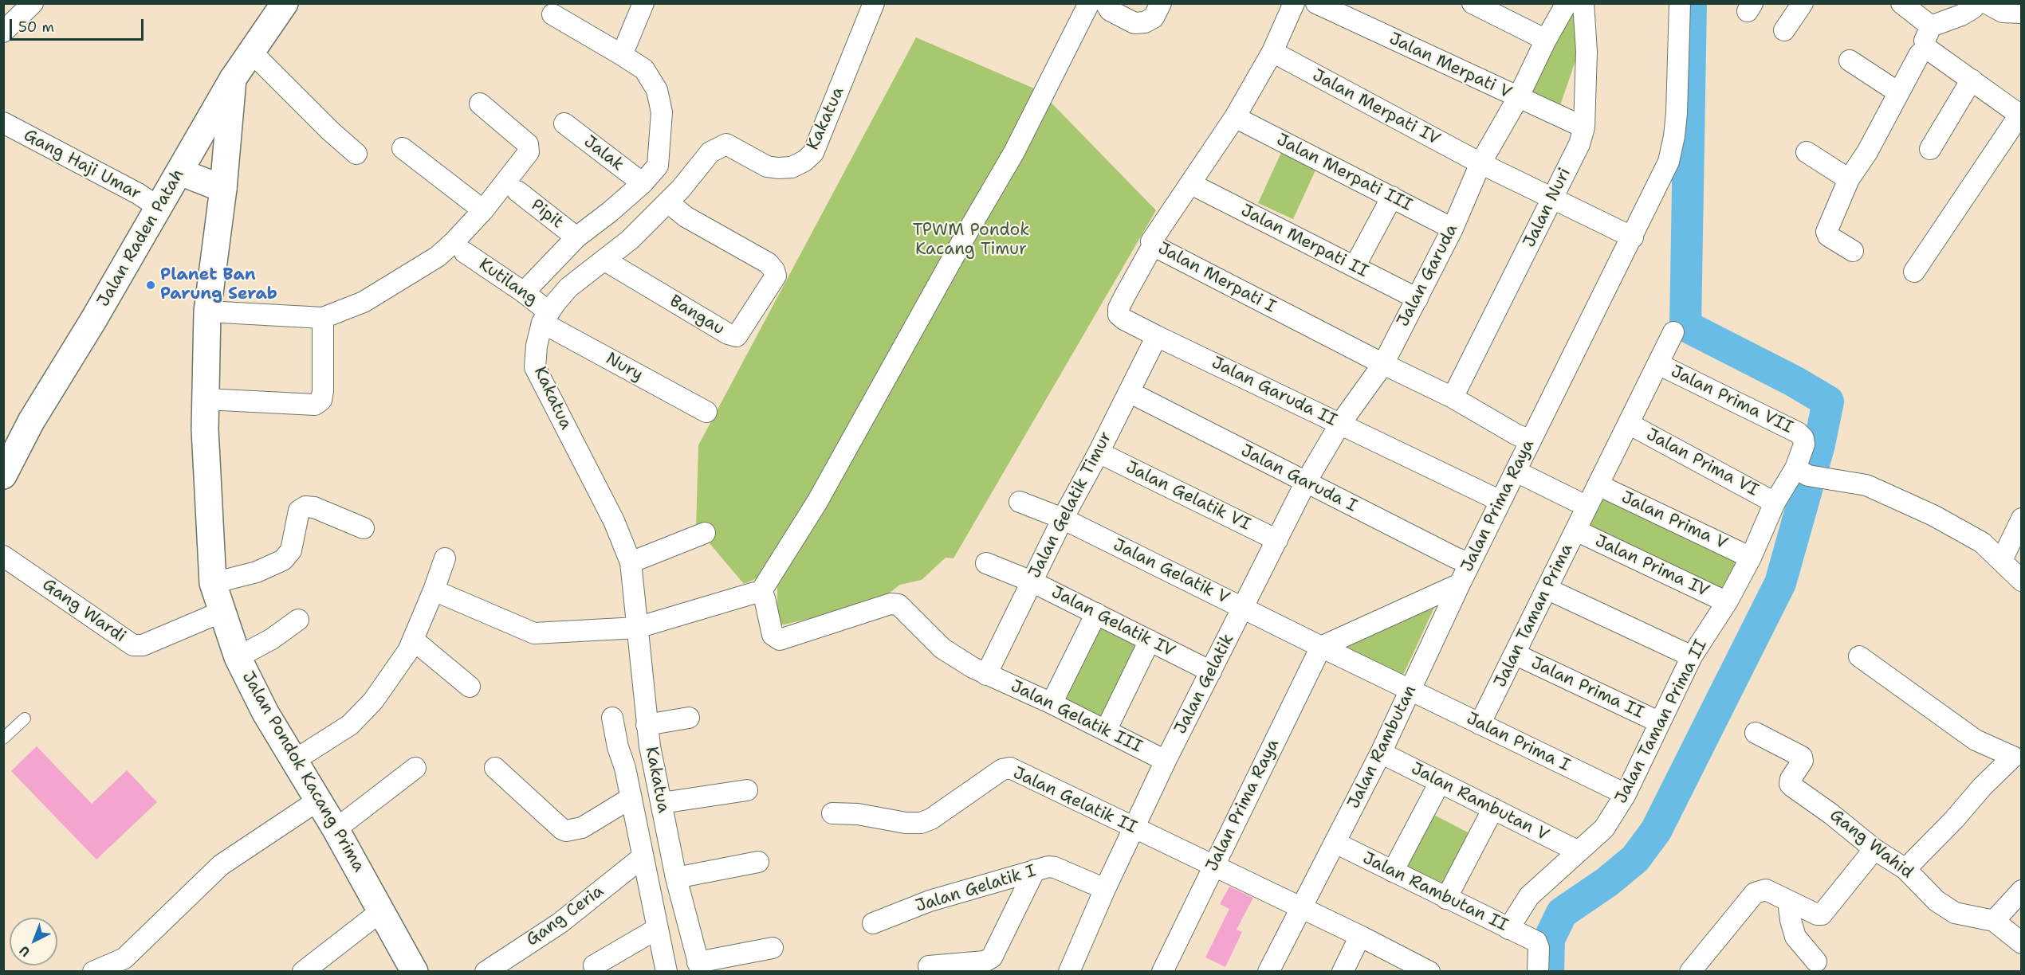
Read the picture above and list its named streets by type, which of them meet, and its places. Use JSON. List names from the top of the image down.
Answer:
{
  "streets": {
    "street": [
      "Jalan Merpati V",
      "Jalan Merpati IV",
      "Kakatua",
      "Jalak",
      "Gang Haji Umar",
      "Jalan Merpati III",
      "Jalan Nuri",
      "Pipit",
      "Jalan Raden Patah",
      "Jalan Merpati II",
      "Jalan Garuda",
      "Jalan Merpati I",
      "Kutilang",
      "Bangau",
      "Nury",
      "Jalan Garuda II",
      "Jalan Prima VII",
      "Jalan Prima VI",
      "Jalan Garuda I",
      "Jalan Gelatik VI",
      "Jalan Gelatik Timur",
      "Jalan Prima Raya",
      "Jalan Prima V",
      "Jalan Prima IV",
      "Jalan Gelatik V",
      "Gang Wardi",
      "Jalan Taman Prima",
      "Jalan Gelatik IV",
      "Jalan Gelatik",
      "Jalan Prima II",
      "Jalan Gelatik III",
      "Jalan Taman Prima II",
      "Jalan Prima I",
      "Jalan Rambutan",
      "Jalan Pondok Kacang Prima",
      "Jalan Gelatik II",
      "Jalan Rambutan V",
      "Gang Wahid",
      "Jalan Gelatik I",
      "Jalan Rambutan II",
      "Gang Ceria"
    ]
  },
  "crossings": [
    ["Jalan Merpati V", "Jalan Nuri"],
    ["Jalan Merpati V", "Jalan Garuda"],
    ["Jalan Merpati IV", "Jalan Nuri"],
    ["Jalan Merpati IV", "Jalan Garuda"],
    ["Jalan Merpati IV", "Jalan Merpati I"],
    ["Jalan Merpati IV", "Jalan Prima Raya"],
    ["Kakatua", "Kutilang"],
    ["Kakatua", "Bangau"],
    ["Kakatua", "Nury"],
    ["Gang Haji Umar", "Jalan Raden Patah"],
    ["Jalan Merpati III", "Jalan Garuda"],
    ["Jalan Merpati III", "Jalan Merpati I"],
    ["Jalan Nuri", "Jalan Merpati I"],
    ["Jalan Raden Patah", "Jalan Pondok Kacang Prima"],
    ["Jalan Merpati II", "Jalan Garuda"],
    ["Jalan Merpati II", "Jalan Merpati I"],
    ["Jalan Garuda", "Jalan Merpati I"],
    ["Jalan Garuda", "Jalan Garuda II"],
    ["Jalan Garuda", "Jalan Garuda I"],
    ["Jalan Garuda", "Jalan Gelatik VI"],
    ["Jalan Garuda", "Jalan Gelatik"],
    ["Jalan Merpati I", "Jalan Garuda II"],
    ["Jalan Merpati I", "Jalan Prima Raya"],
    ["Kutilang", "Nury"],
    ["Jalan Garuda II", "Jalan Gelatik Timur"],
    ["Jalan Garuda II", "Jalan Prima Raya"],
    ["Jalan Prima VII", "Jalan Taman Prima"],
    ["Jalan Prima VII", "Jalan Taman Prima II"],
    ["Jalan Prima VI", "Jalan Taman Prima"],
    ["Jalan Prima VI", "Jalan Taman Prima II"],
    ["Jalan Garuda I", "Jalan Gelatik Timur"],
    ["Jalan Garuda I", "Jalan Prima Raya"],
    ["Jalan Gelatik VI", "Jalan Gelatik Timur"],
    ["Jalan Gelatik VI", "Jalan Gelatik"],
    ["Jalan Gelatik Timur", "Jalan Gelatik V"],
    ["Jalan Gelatik Timur", "Jalan Gelatik IV"],
    ["Jalan Gelatik Timur", "Jalan Gelatik III"],
    ["Jalan Prima Raya", "Jalan Gelatik V"],
    ["Jalan Prima Raya", "Jalan Rambutan"],
    ["Jalan Prima Raya", "Jalan Gelatik II"],
    ["Jalan Prima V", "Jalan Taman Prima"],
    ["Jalan Prima V", "Jalan Taman Prima II"],
    ["Jalan Prima IV", "Jalan Taman Prima"],
    ["Jalan Prima IV", "Jalan Taman Prima II"],
    ["Jalan Gelatik V", "Jalan Gelatik"],
    ["Jalan Gelatik V", "Jalan Prima I"],
    ["Jalan Gelatik V", "Jalan Rambutan"],
    ["Gang Wardi", "Jalan Pondok Kacang Prima"],
    ["Jalan Taman Prima", "Jalan Prima II"],
    ["Jalan Taman Prima", "Jalan Prima I"],
    ["Jalan Gelatik IV", "Jalan Gelatik"],
    ["Jalan Gelatik", "Jalan Gelatik III"],
    ["Jalan Gelatik", "Jalan Gelatik II"],
    ["Jalan Gelatik", "Jalan Gelatik I"],
    ["Jalan Prima II", "Jalan Taman Prima II"],
    ["Jalan Taman Prima II", "Jalan Prima I"],
    ["Jalan Taman Prima II", "Jalan Rambutan V"],
    ["Jalan Taman Prima II", "Jalan Rambutan II"],
    ["Jalan Prima I", "Jalan Rambutan"],
    ["Jalan Rambutan", "Jalan Gelatik II"],
    ["Jalan Rambutan", "Jalan Rambutan V"],
    ["Jalan Rambutan", "Jalan Rambutan II"]
  ],
  "parks": ["TPWM Pondok Kacang Timur"],
  "places": ["Planet Ban Parung Serab"],
  "scale_bar": "50 m",
  "north": "bottom left"
}
